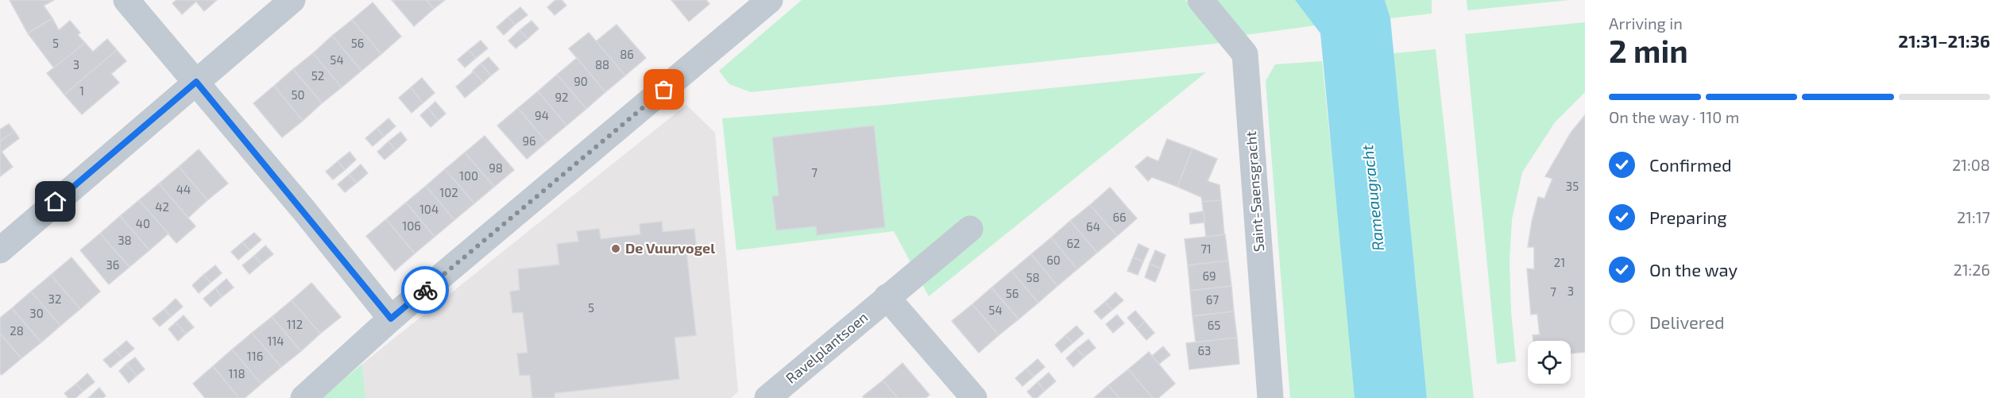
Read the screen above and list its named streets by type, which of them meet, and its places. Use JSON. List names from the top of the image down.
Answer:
{
  "streets": {
    "street": ["Saint-Saensgracht", "Ravelplantsoen"]
  },
  "water": ["Rameaugracht"],
  "places": ["De Vuurvogel"],
  "house_numbers": [
    "5",
    "56",
    "86",
    "54",
    "3",
    "88",
    "52",
    "90",
    "1",
    "50",
    "92",
    "94",
    "96",
    "98",
    "7",
    "100",
    "35",
    "44",
    "102",
    "42",
    "104",
    "66",
    "40",
    "106",
    "64",
    "38",
    "62",
    "71",
    "60",
    "21",
    "36",
    "69",
    "58",
    "3",
    "7",
    "56",
    "32",
    "67",
    "5",
    "54",
    "30",
    "112",
    "65",
    "28",
    "114",
    "63",
    "116",
    "118"
  ],
  "page": {
    "heading": ["2 min", "Arriving in", "21:31–21:36"],
    "bar": "On the way · 110 m",
    "list": [
      ["Confirmed", "21:08"],
      ["Preparing", "21:17"],
      ["On the way", "21:26"],
      "Delivered"
    ]
  }
}
